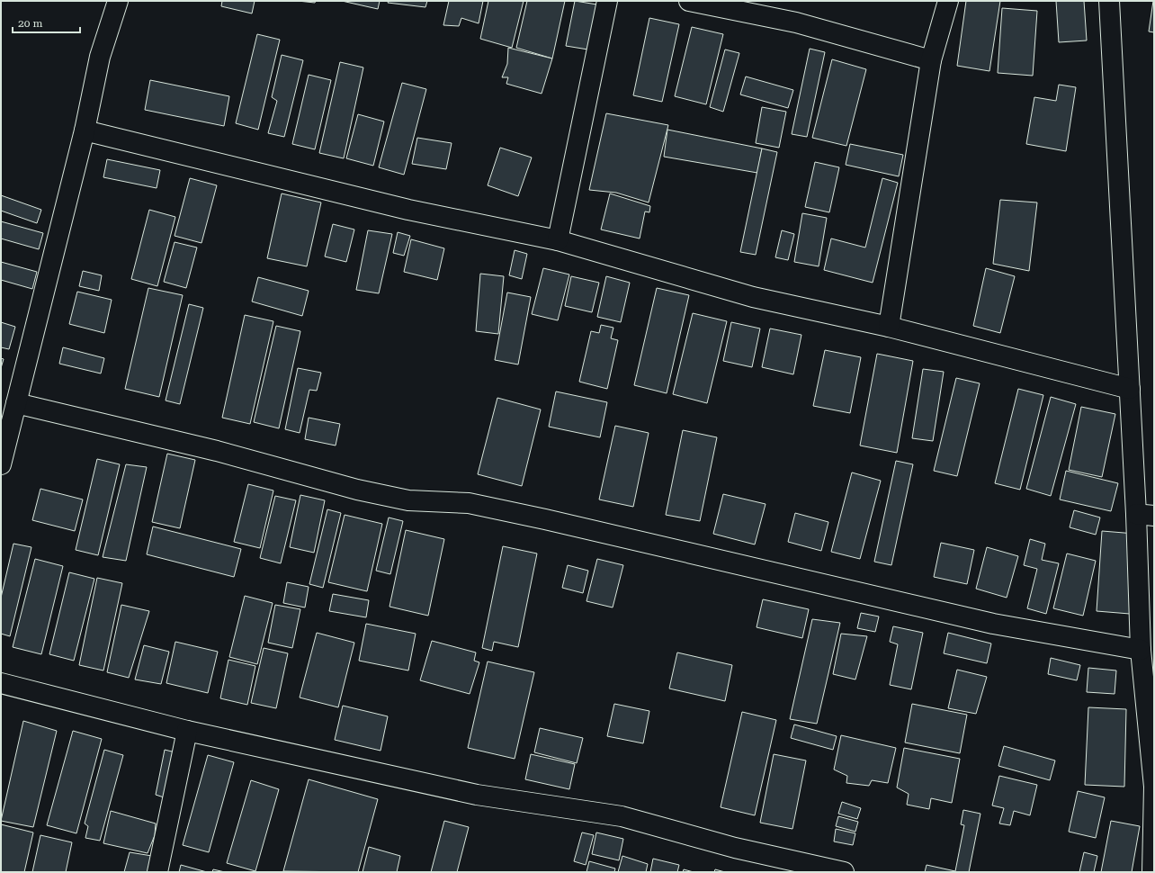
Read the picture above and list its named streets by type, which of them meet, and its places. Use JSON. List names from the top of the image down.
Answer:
{
  "scale_bar": "20 m"
}
